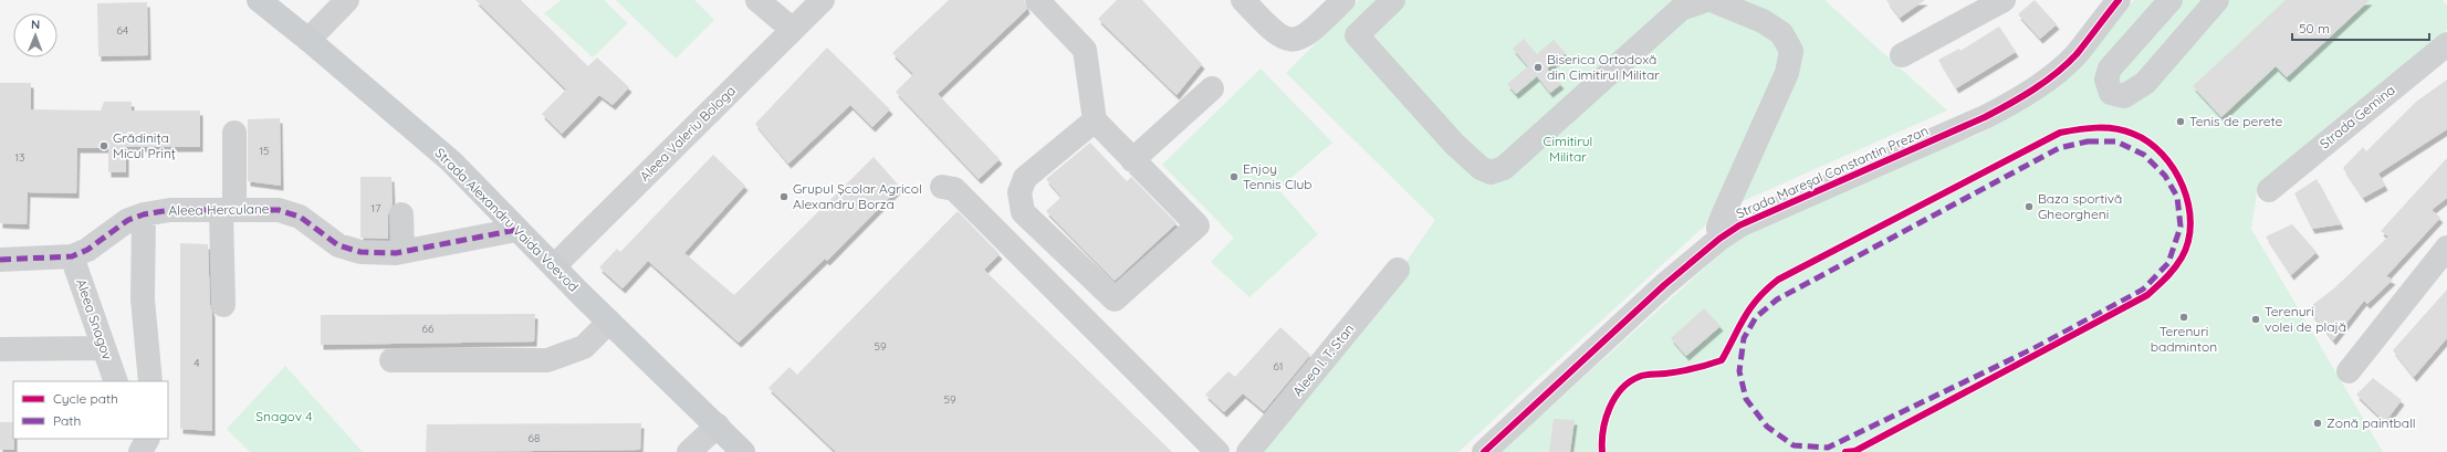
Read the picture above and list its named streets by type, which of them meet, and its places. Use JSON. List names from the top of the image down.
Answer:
{
  "streets": {
    "main road": ["Strada Alexandru Vaida Voevod"],
    "street": [
      "Strada Gemina",
      "Aleea Valeriu Bologa",
      "Strada Mareșal Constantin Prezan",
      "Aleea Herculane",
      "Aleea Snagov",
      "Aleea I. T. Stan"
    ]
  },
  "crossings": [
    ["Aleea Valeriu Bologa", "Strada Alexandru Vaida Voevod"],
    ["Aleea Herculane", "Strada Alexandru Vaida Voevod"],
    ["Aleea Herculane", "Aleea Snagov"]
  ],
  "parks": ["Cimitirul Militar", "Snagov 4"],
  "places": [
    "Biserica Ortodoxă din Cimitirul Militar",
    "Tenis de perete",
    "Grădinița Micul Prinț",
    "Enjoy Tennis Club",
    "Grupul Școlar Agricol Alexandru Borza",
    "Baza sportivă Gheorgheni",
    "Terenuri badminton",
    "Terenuri volei de plajă",
    "Zonă paintball"
  ],
  "house_numbers": [
    "64",
    "15",
    "13",
    "17",
    "66",
    "59",
    "4",
    "61",
    "59",
    "68"
  ],
  "legend": ["Cycle path", "Path"],
  "scale_bar": "50 m",
  "north": "top"
}
